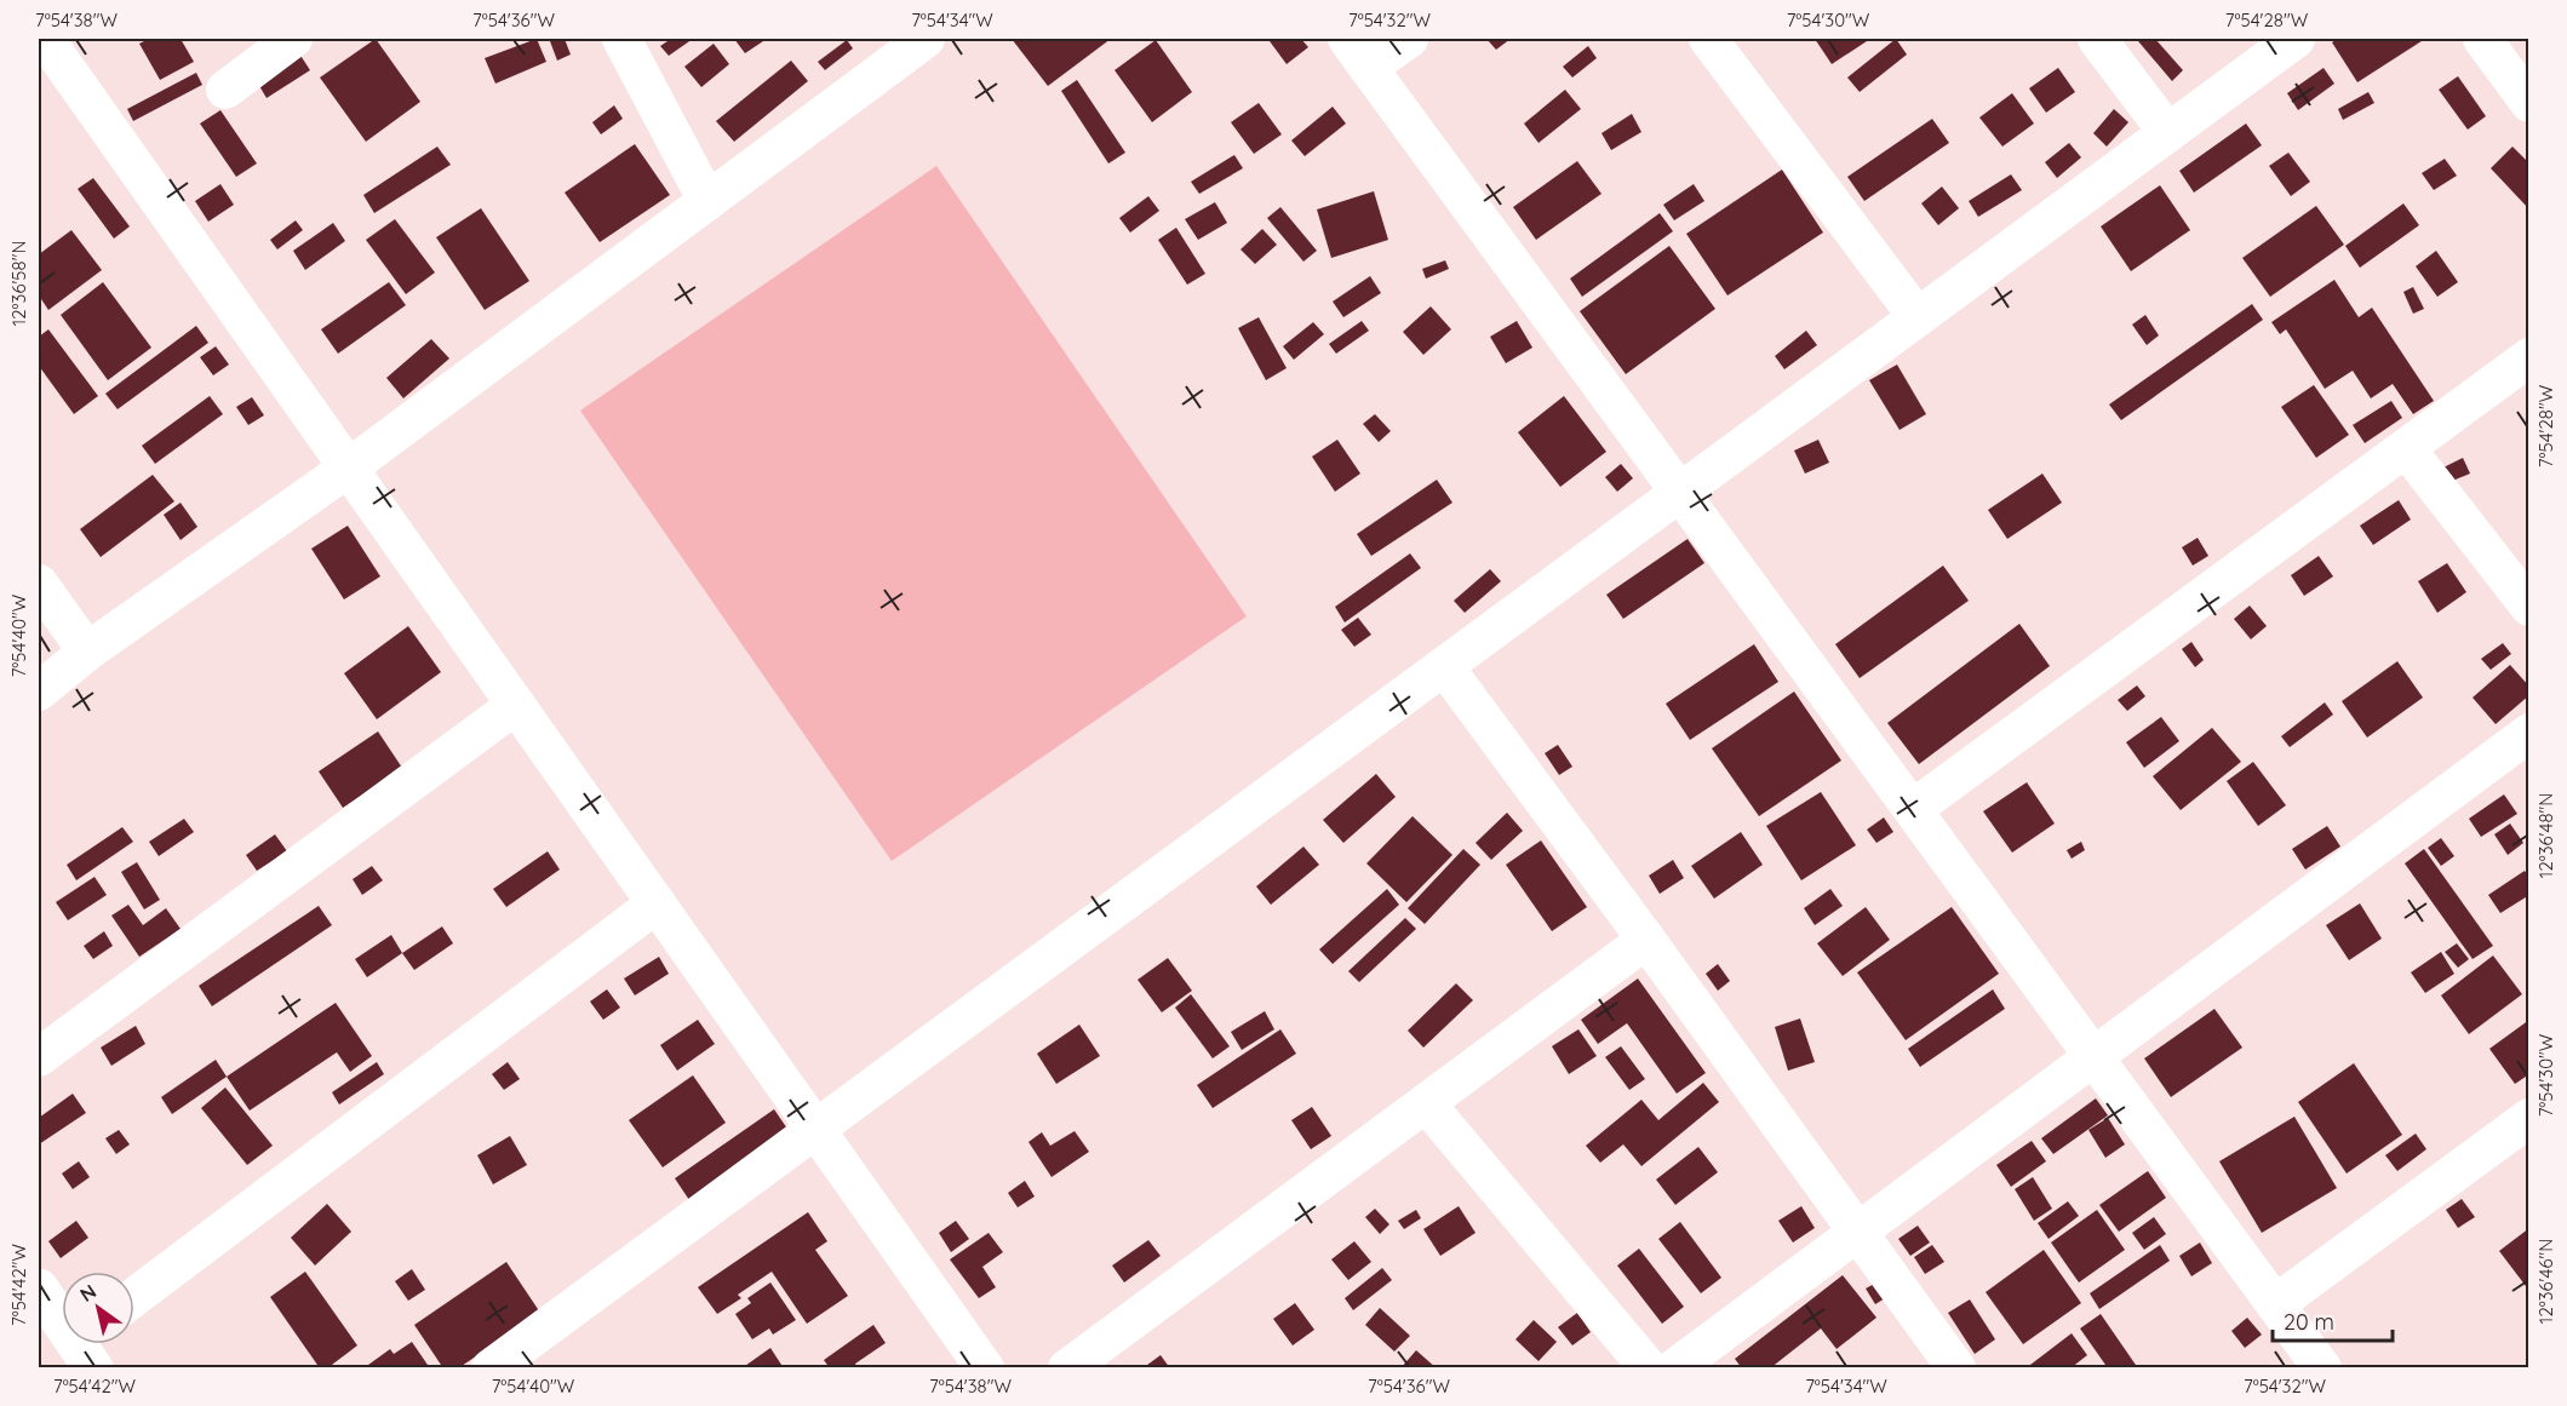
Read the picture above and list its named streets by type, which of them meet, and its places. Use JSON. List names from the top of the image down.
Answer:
{
  "scale_bar": "20 m",
  "north": "top left",
  "coordinates": [
    "7°54'38\"W",
    "7°54'36\"W",
    "7°54'34\"W",
    "7°54'32\"W",
    "7°54'30\"W",
    "7°54'28\"W",
    "12°36'58\"N",
    "7°54'40\"W",
    "12°36'48\"N",
    "12°36'46\"N",
    "7°54'42\"W"
  ]
}
